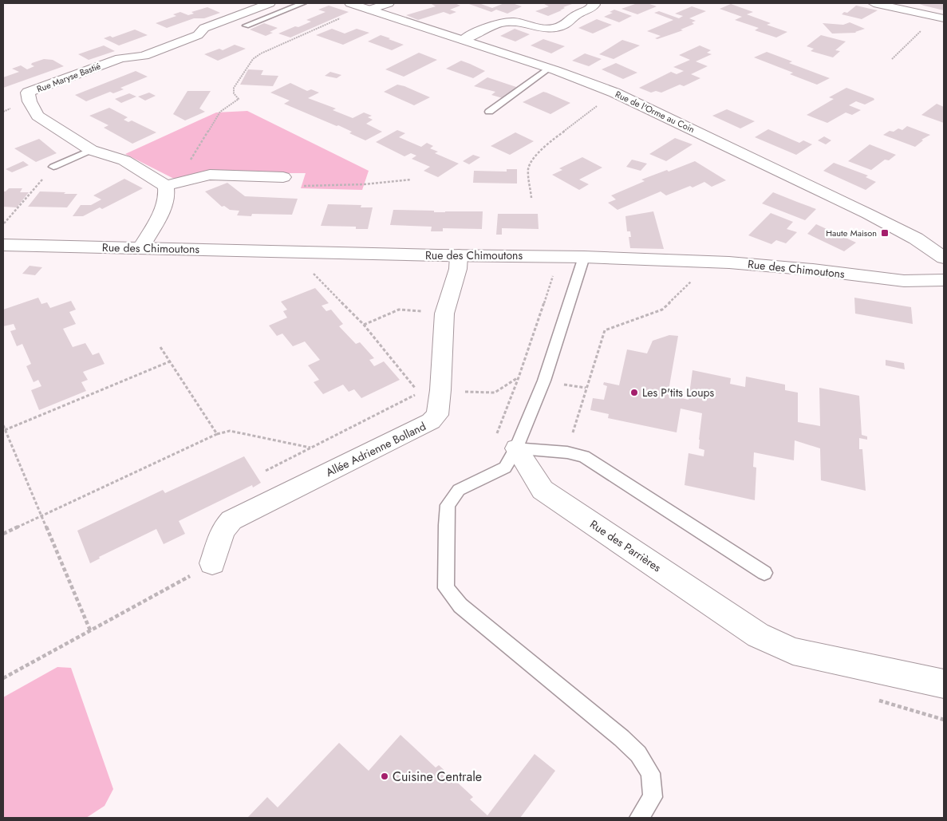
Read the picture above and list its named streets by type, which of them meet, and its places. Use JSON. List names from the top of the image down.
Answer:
{
  "streets": {
    "street": [
      "Rue Maryse Bastié",
      "Rue de l'Orme au Coin",
      "Rue des Chimoutons",
      "Allée Adrienne Bolland",
      "Rue des Parrières"
    ]
  },
  "crossings": [
    ["Rue des Chimoutons", "Allée Adrienne Bolland"]
  ],
  "places": {
    "transit": ["Haute Maison"],
    "other": ["Les P'tits Loups", "Cuisine Centrale"]
  }
}
